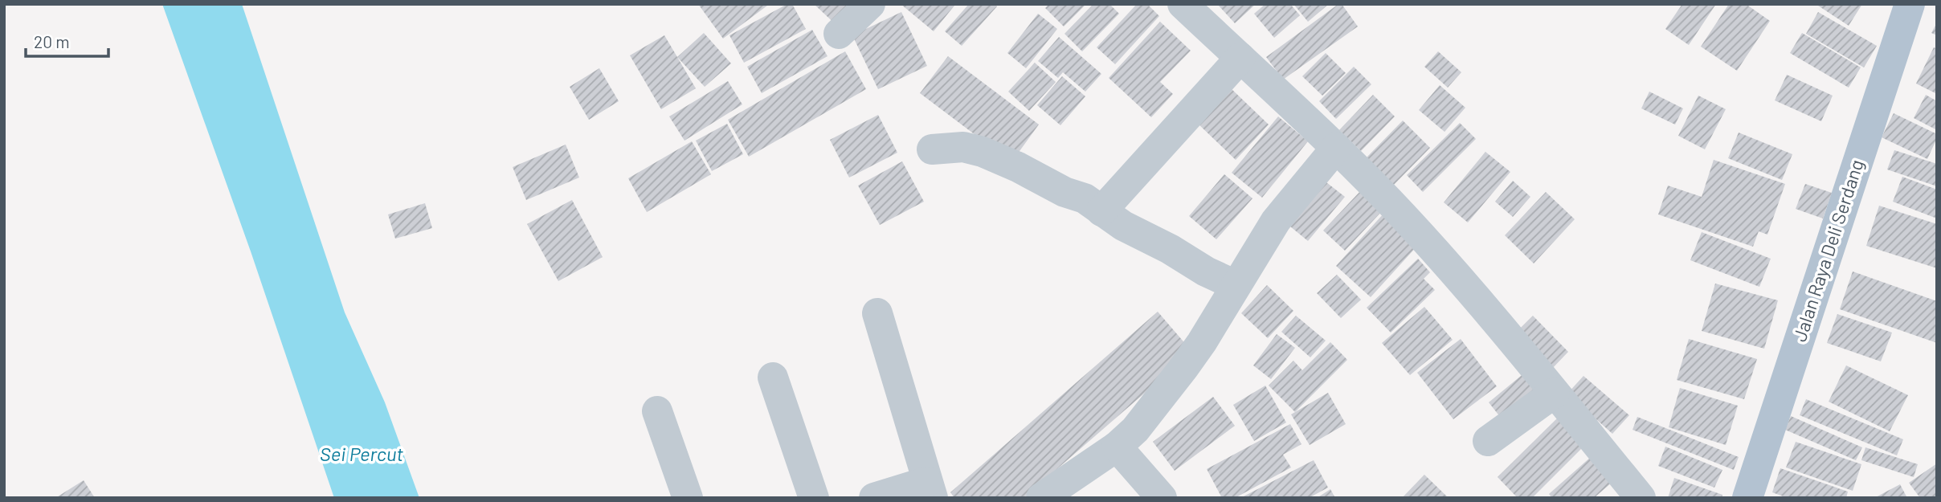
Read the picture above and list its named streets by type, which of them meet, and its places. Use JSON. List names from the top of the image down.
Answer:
{
  "streets": {
    "main road": ["Jalan Raya Deli Serdang"]
  },
  "water": ["Sei Percut"],
  "scale_bar": "20 m"
}
